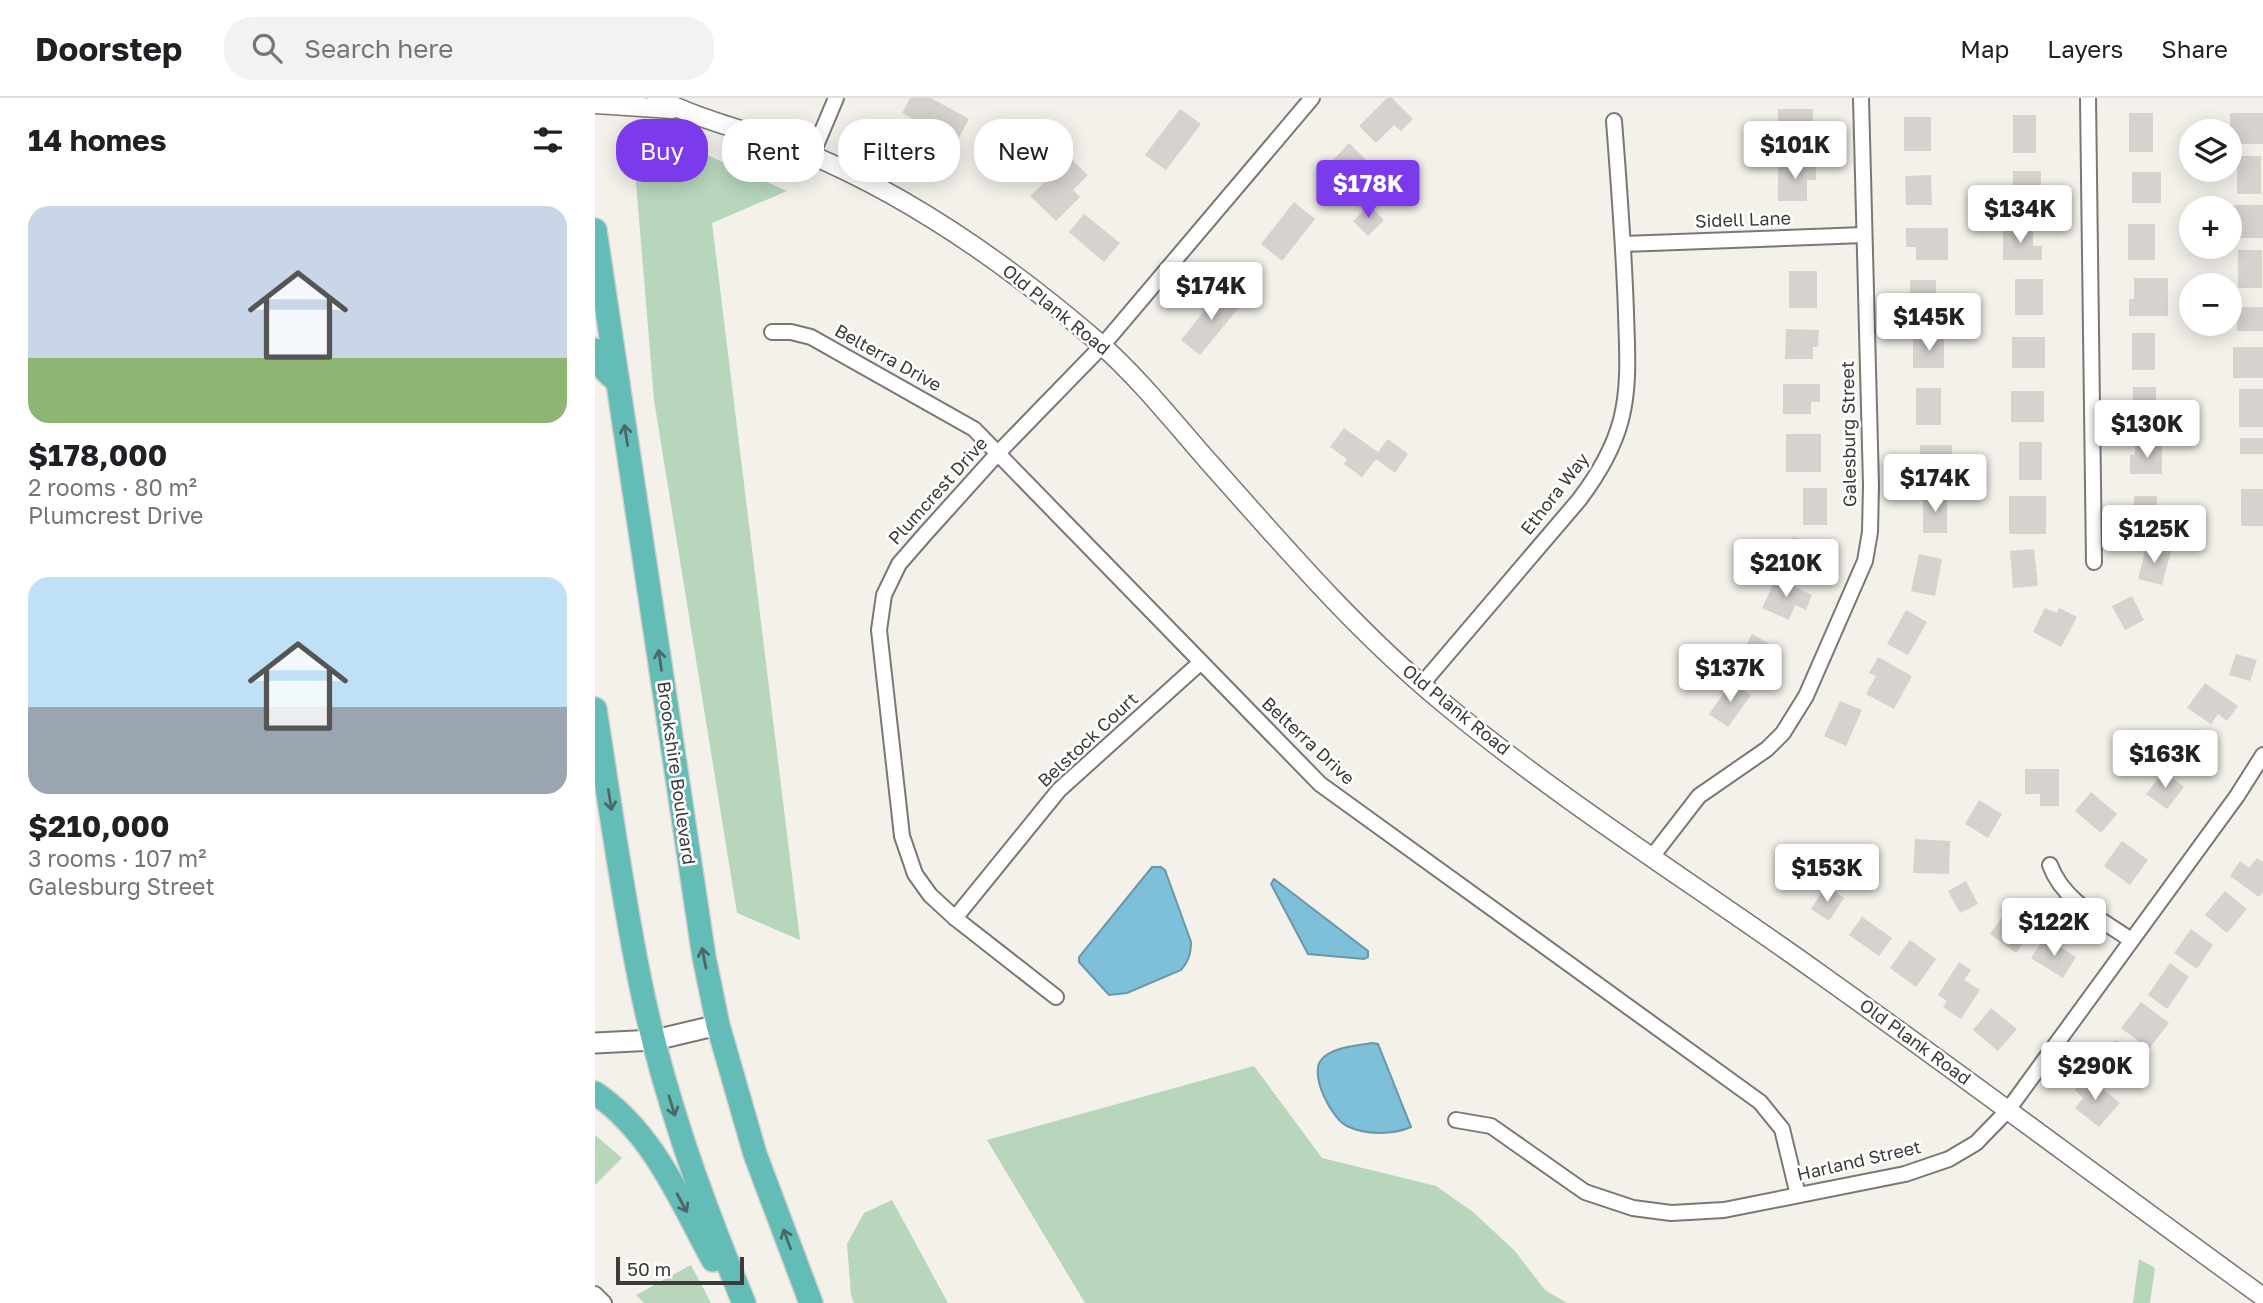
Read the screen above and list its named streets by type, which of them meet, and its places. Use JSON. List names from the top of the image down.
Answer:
{
  "streets": {
    "highway": ["Brookshire Boulevard"],
    "street": [
      "Sidell Lane",
      "Old Plank Road",
      "Belterra Drive",
      "Galesburg Street",
      "Plumcrest Drive",
      "Ethora Way",
      "Belstock Court",
      "Harland Street"
    ]
  },
  "crossings": [
    ["Sidell Lane", "Galesburg Street"],
    ["Sidell Lane", "Ethora Way"],
    ["Old Plank Road", "Galesburg Street"],
    ["Old Plank Road", "Plumcrest Drive"],
    ["Old Plank Road", "Ethora Way"],
    ["Old Plank Road", "Harland Street"],
    ["Belterra Drive", "Plumcrest Drive"],
    ["Belterra Drive", "Belstock Court"],
    ["Belterra Drive", "Harland Street"],
    ["Plumcrest Drive", "Belstock Court"]
  ],
  "scale_bar": "50 m",
  "page": {
    "header": "Doorstep",
    "search": "Search here",
    "nav": ["Map", "Layers", "Share"],
    "heading": "14 homes",
    "map_buttons": ["+", "−"],
    "chip": [
      "Buy",
      "Rent",
      "Filters",
      "New"
    ],
    "price": [
      "$101K",
      "$178K",
      "$134K",
      "$174K",
      "$145K",
      "$130K",
      "$174K",
      "$125K",
      "$210K",
      "$137K",
      "$163K",
      "$153K",
      "$122K",
      "$290K"
    ],
    "list": [
      {
        "name": "$178,000",
        "note": "2 rooms · 80 m² · Plumcrest Drive"
      },
      {
        "name": "$210,000",
        "note": "3 rooms · 107 m² · Galesburg Street"
      }
    ],
    "scale": "50 m"
  }
}
